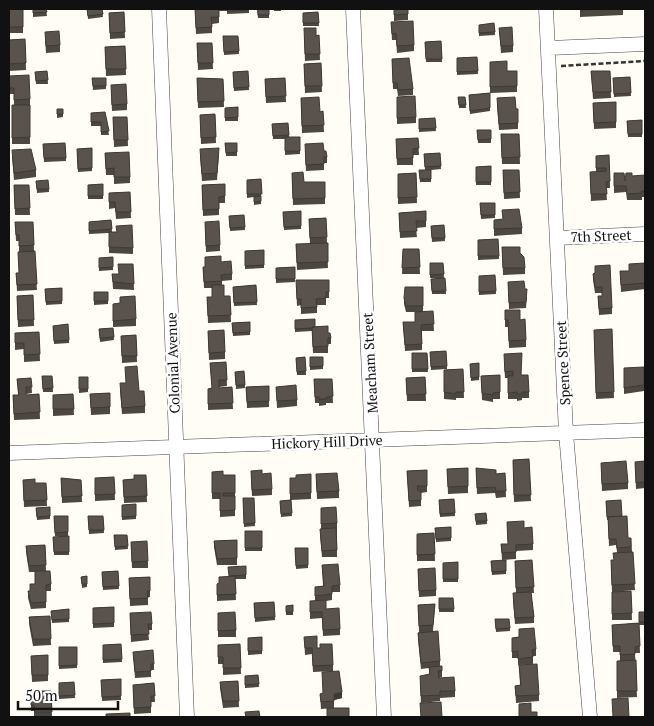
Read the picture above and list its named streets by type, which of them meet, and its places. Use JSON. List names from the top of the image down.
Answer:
{
  "streets": {
    "street": [
      "7th Street",
      "Colonial Avenue",
      "Meacham Street",
      "Spence Street",
      "Hickory Hill Drive"
    ]
  },
  "crossings": [
    ["7th Street", "Spence Street"],
    ["Colonial Avenue", "Hickory Hill Drive"],
    ["Meacham Street", "Hickory Hill Drive"],
    ["Spence Street", "Hickory Hill Drive"]
  ],
  "scale_bar": "50 m"
}
